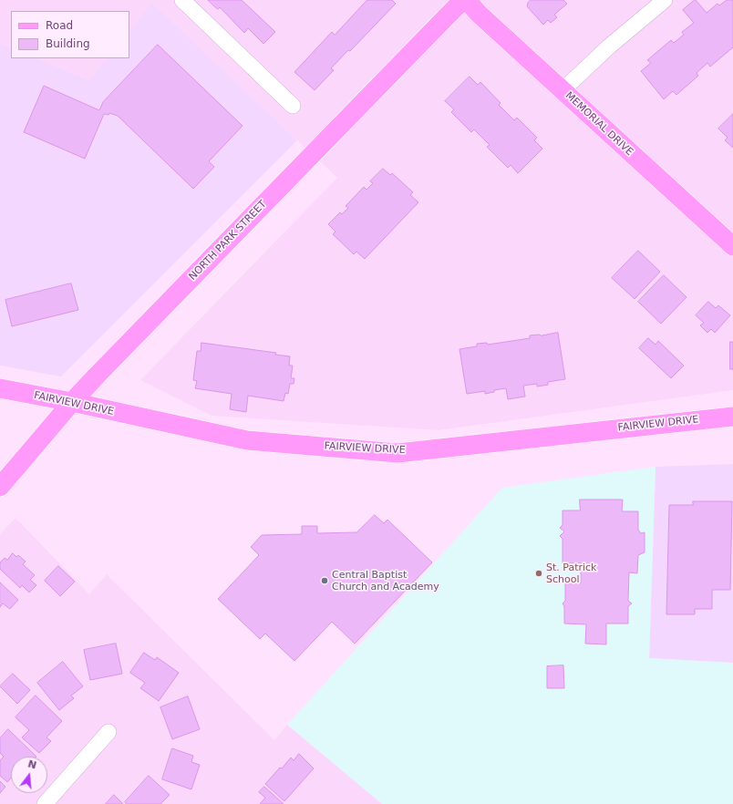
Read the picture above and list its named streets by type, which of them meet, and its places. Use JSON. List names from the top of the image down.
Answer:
{
  "streets": {
    "main road": ["MEMORIAL DRIVE", "NORTH PARK STREET", "FAIRVIEW DRIVE"]
  },
  "crossings": [
    ["NORTH PARK STREET", "FAIRVIEW DRIVE"]
  ],
  "places": ["St. Patrick School", "Central Baptist Church and Academy"],
  "legend": ["Road", "Building"],
  "north": "top"
}
